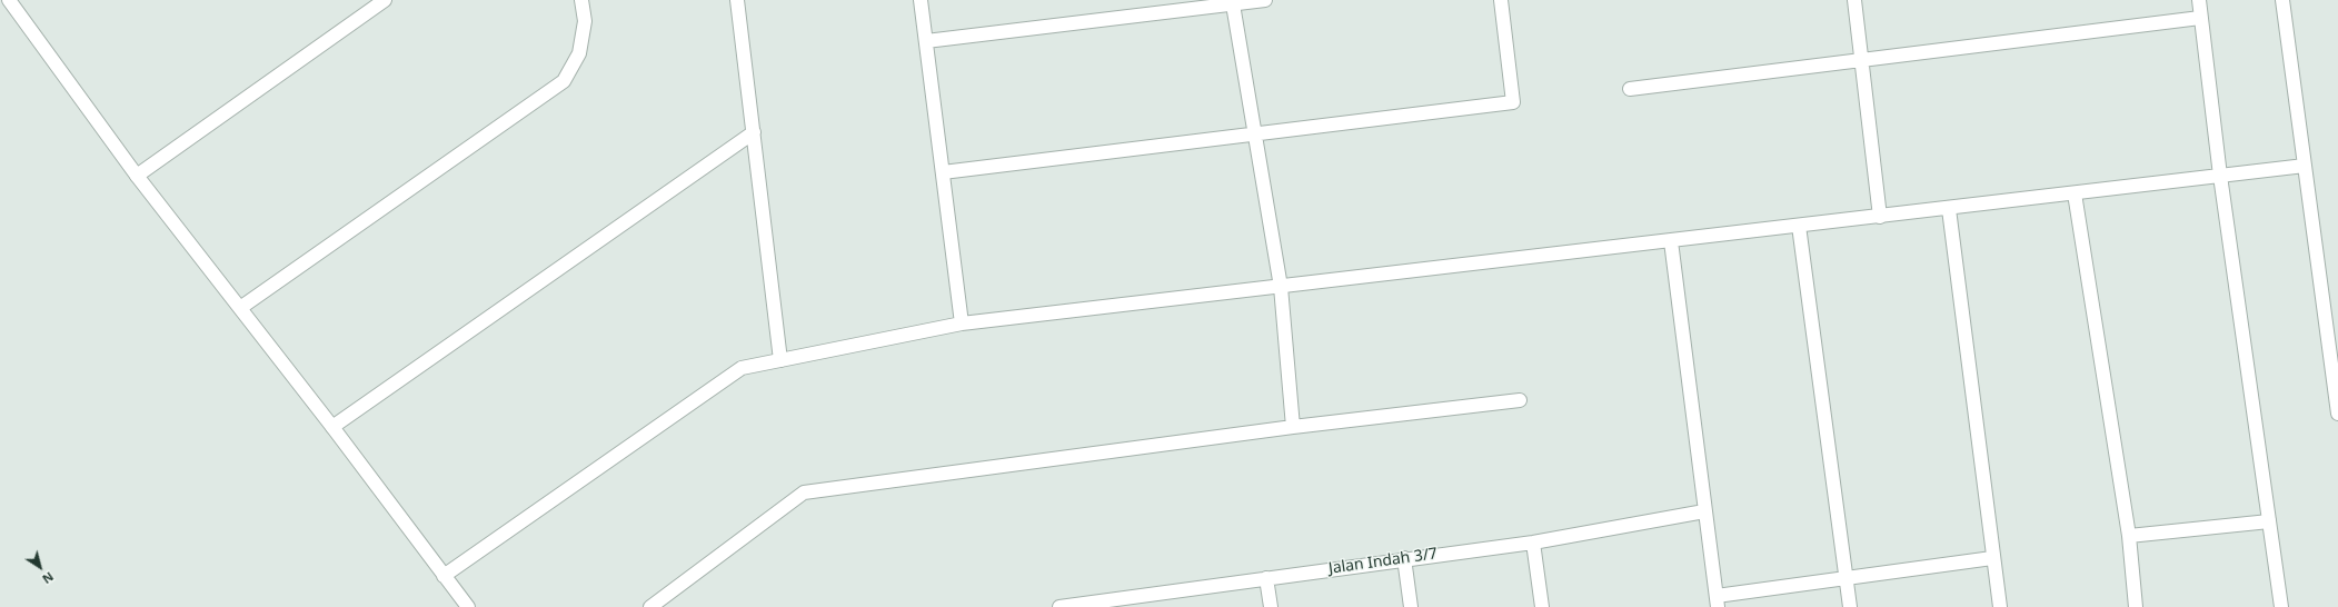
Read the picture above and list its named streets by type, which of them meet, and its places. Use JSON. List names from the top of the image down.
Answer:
{
  "streets": {
    "street": ["Jalan Indah 3/7"]
  },
  "north": "bottom right"
}
